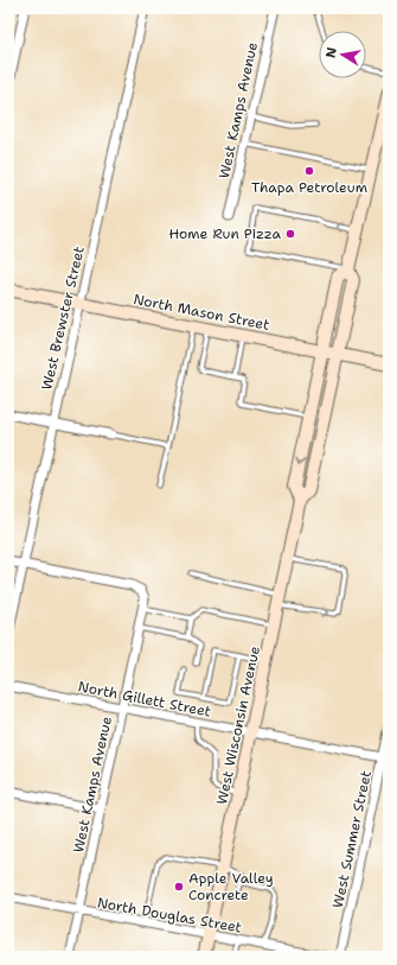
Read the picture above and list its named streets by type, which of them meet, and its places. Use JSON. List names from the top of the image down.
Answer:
{
  "streets": {
    "main road": ["North Mason Street", "West Wisconsin Avenue"],
    "street": [
      "West Kamps Avenue",
      "West Brewster Street",
      "North Gillett Street",
      "West Summer Street",
      "North Douglas Street"
    ]
  },
  "crossings": [
    ["West Kamps Avenue", "West Brewster Street"],
    ["West Kamps Avenue", "North Gillett Street"],
    ["West Kamps Avenue", "North Douglas Street"],
    ["North Mason Street", "West Brewster Street"],
    ["North Mason Street", "West Wisconsin Avenue"],
    ["North Gillett Street", "West Wisconsin Avenue"],
    ["North Gillett Street", "West Summer Street"],
    ["West Wisconsin Avenue", "North Douglas Street"]
  ],
  "places": ["Thapa Petroleum", "Home Run Pizza", "Apple Valley Concrete"],
  "north": "left"
}
